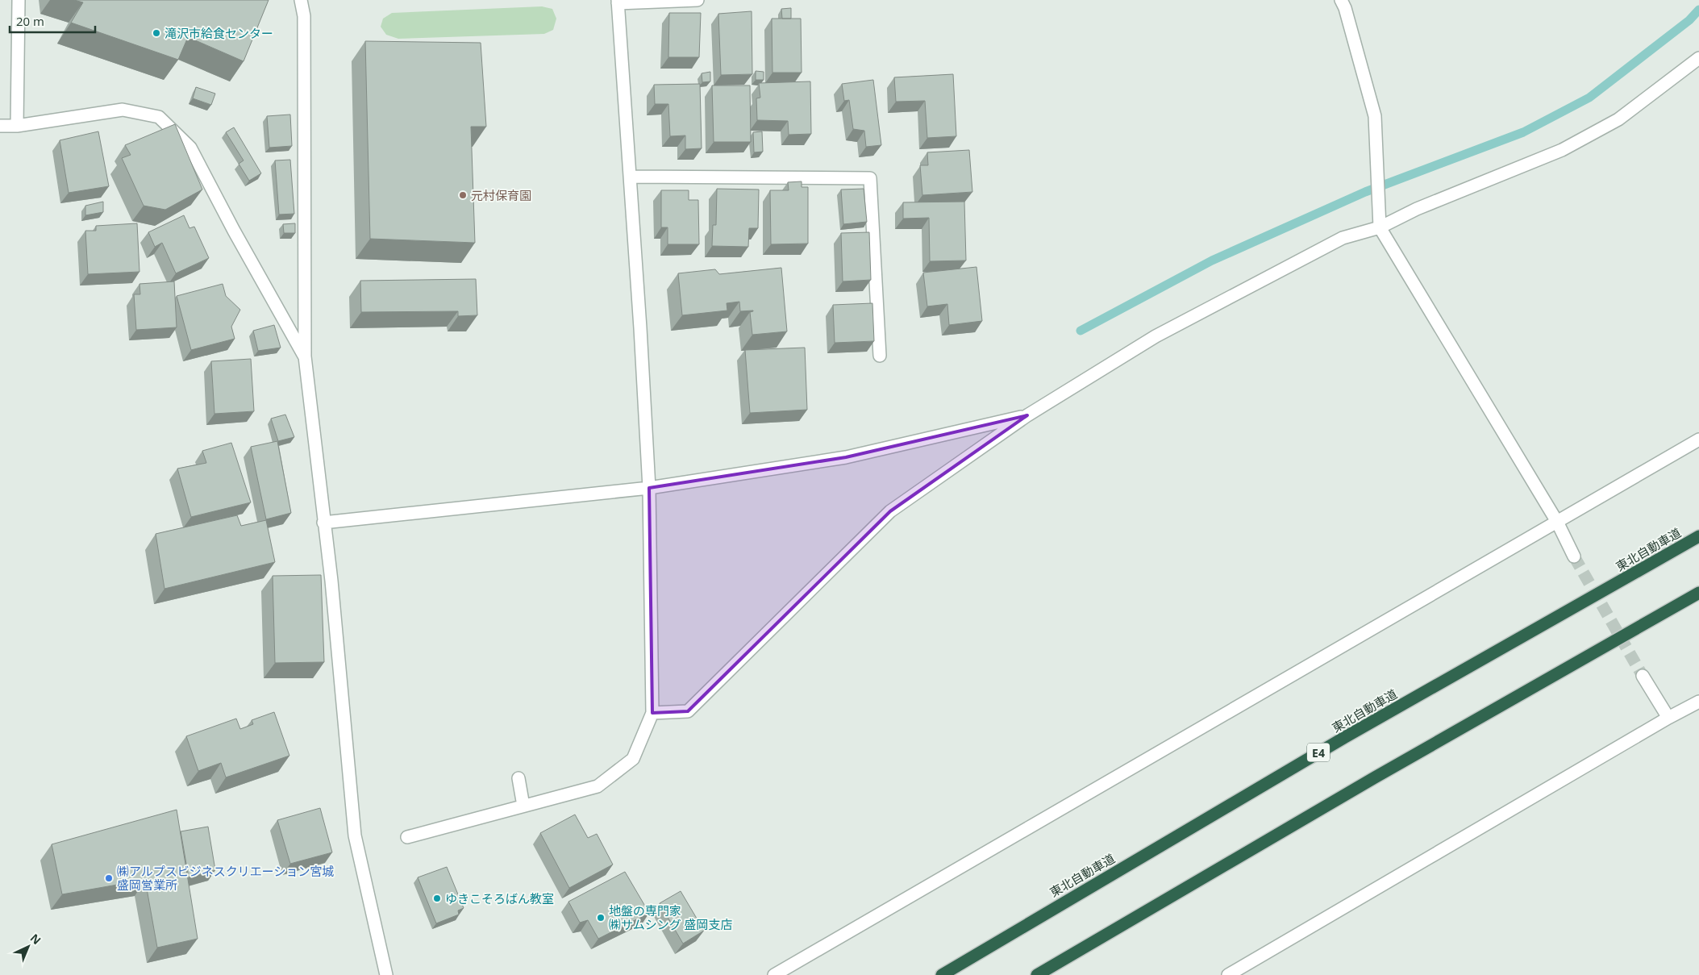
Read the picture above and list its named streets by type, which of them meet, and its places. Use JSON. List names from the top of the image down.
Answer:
{
  "streets": {
    "highway": ["東北自動車道", "E4"]
  },
  "places": [
    "滝沢市給食センター",
    "元村保育園",
    "㈱アルプスビジネスクリエーション宮城 盛岡営業所",
    "ゆきこそろばん教室",
    "地盤の専門家 ㈱サムシング 盛岡支店"
  ],
  "scale_bar": "20 m",
  "north": "top right"
}
